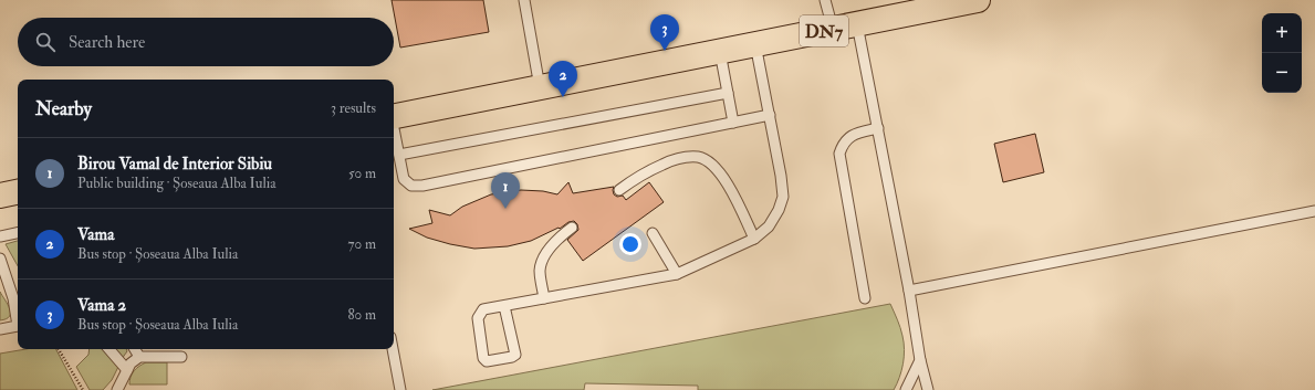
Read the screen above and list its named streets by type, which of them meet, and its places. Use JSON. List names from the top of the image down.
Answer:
{
  "streets": {
    "main road": ["DN7"]
  },
  "page": {
    "map_buttons": ["+", "−"],
    "pins": ["3", "2", "1"],
    "search": "Search here",
    "heading": ["Nearby", "3 results"],
    "list": [
      {
        "mark": "1",
        "name": "Birou Vamal de Interior Sibiu",
        "note": "Public building · Șoseaua Alba Iulia",
        "value": "50 m"
      },
      {
        "mark": "2",
        "name": "Vama",
        "note": "Bus stop · Șoseaua Alba Iulia",
        "value": "70 m"
      },
      {
        "mark": "3",
        "name": "Vama 2",
        "note": "Bus stop · Șoseaua Alba Iulia",
        "value": "80 m"
      }
    ]
  }
}
